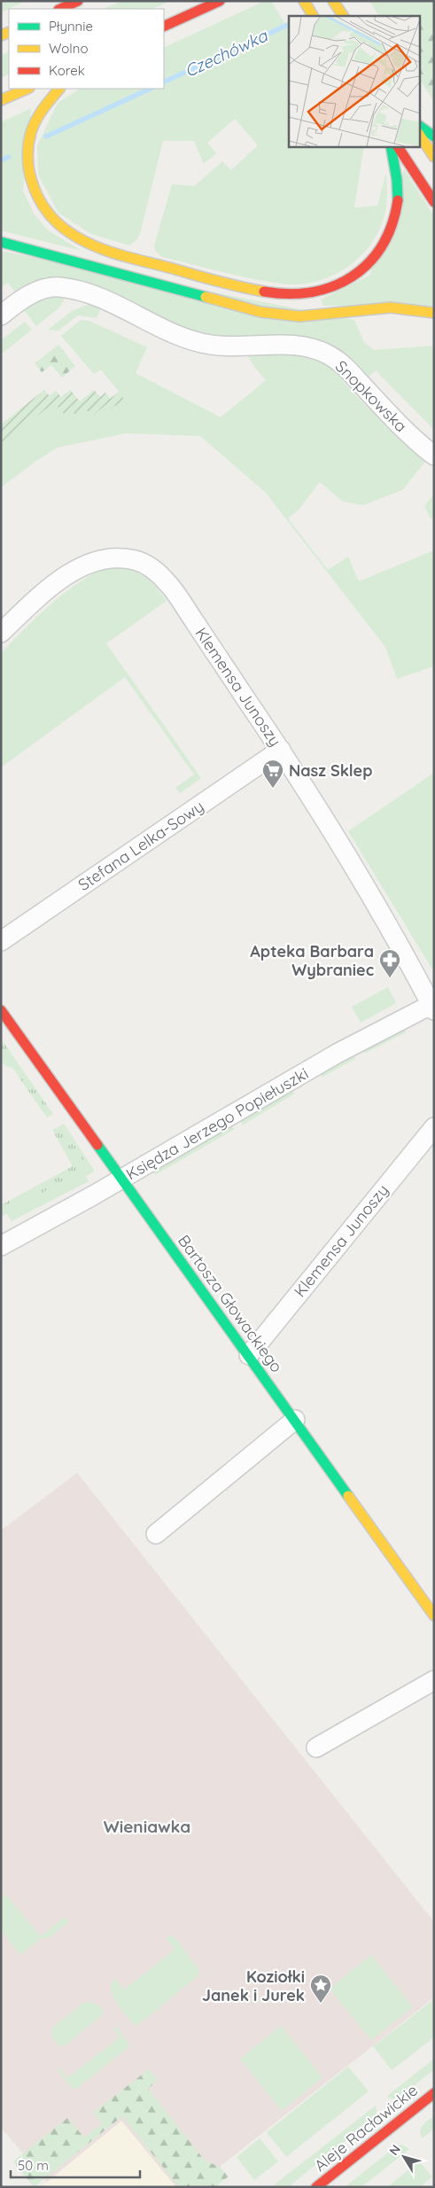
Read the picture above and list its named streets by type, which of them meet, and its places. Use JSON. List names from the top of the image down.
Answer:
{
  "streets": {
    "main road": ["Bartosza Głowackiego", "Aleje Racławickie"],
    "street": [
      "Snopkowska",
      "Klemensa Junoszy",
      "Stefana Lelka-Sowy",
      "Księdza Jerzego Popiełuszki"
    ]
  },
  "crossings": [
    ["Klemensa Junoszy", "Stefana Lelka-Sowy"],
    ["Klemensa Junoszy", "Księdza Jerzego Popiełuszki"],
    ["Klemensa Junoszy", "Bartosza Głowackiego"],
    ["Księdza Jerzego Popiełuszki", "Bartosza Głowackiego"]
  ],
  "districts": ["Wieniawka"],
  "water": ["Czechówka"],
  "places": {
    "supermarket": ["Nasz Sklep"],
    "pharmacy": ["Apteka Barbara Wybraniec"],
    "place": ["Koziołki Janek i Jurek"]
  },
  "legend": ["Płynnie", "Wolno", "Korek"],
  "scale_bar": "50 m",
  "north": "top left"
}
